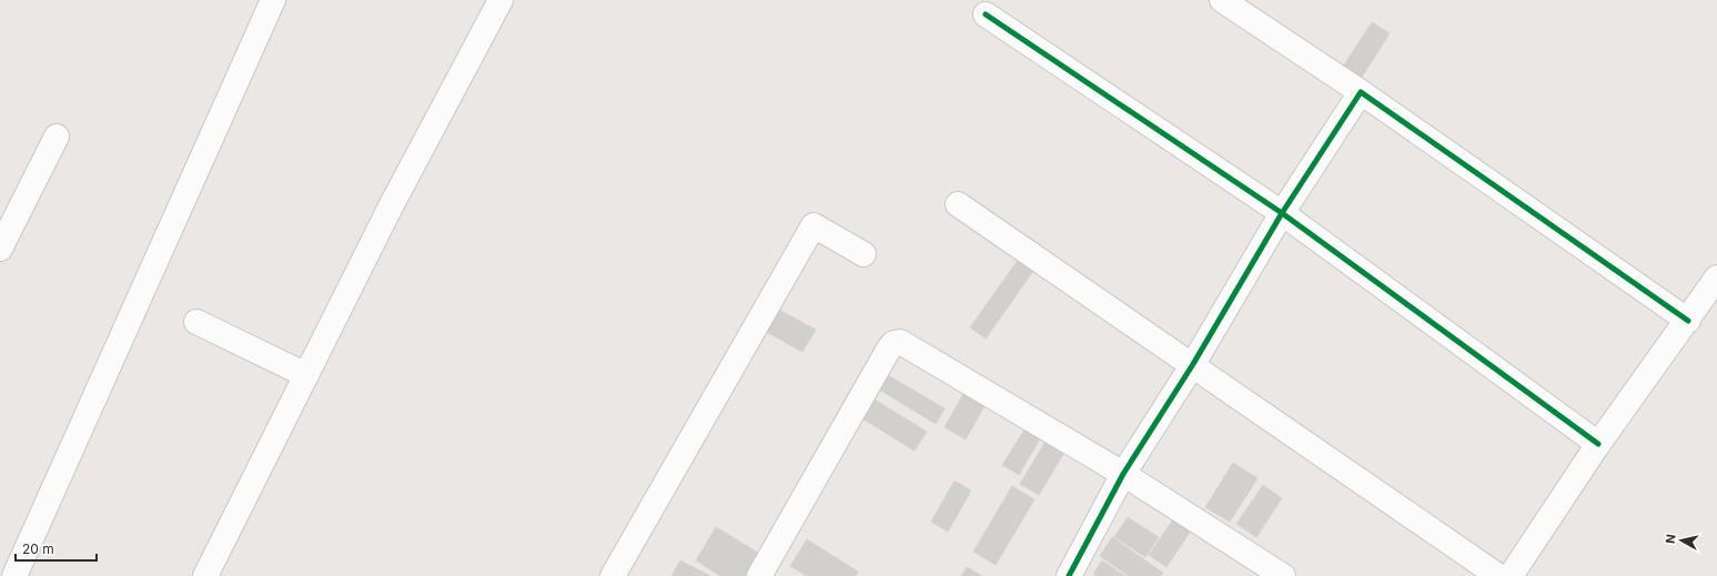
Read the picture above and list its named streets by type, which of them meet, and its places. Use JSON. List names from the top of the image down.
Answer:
{
  "scale_bar": "20 m",
  "north": "left"
}
